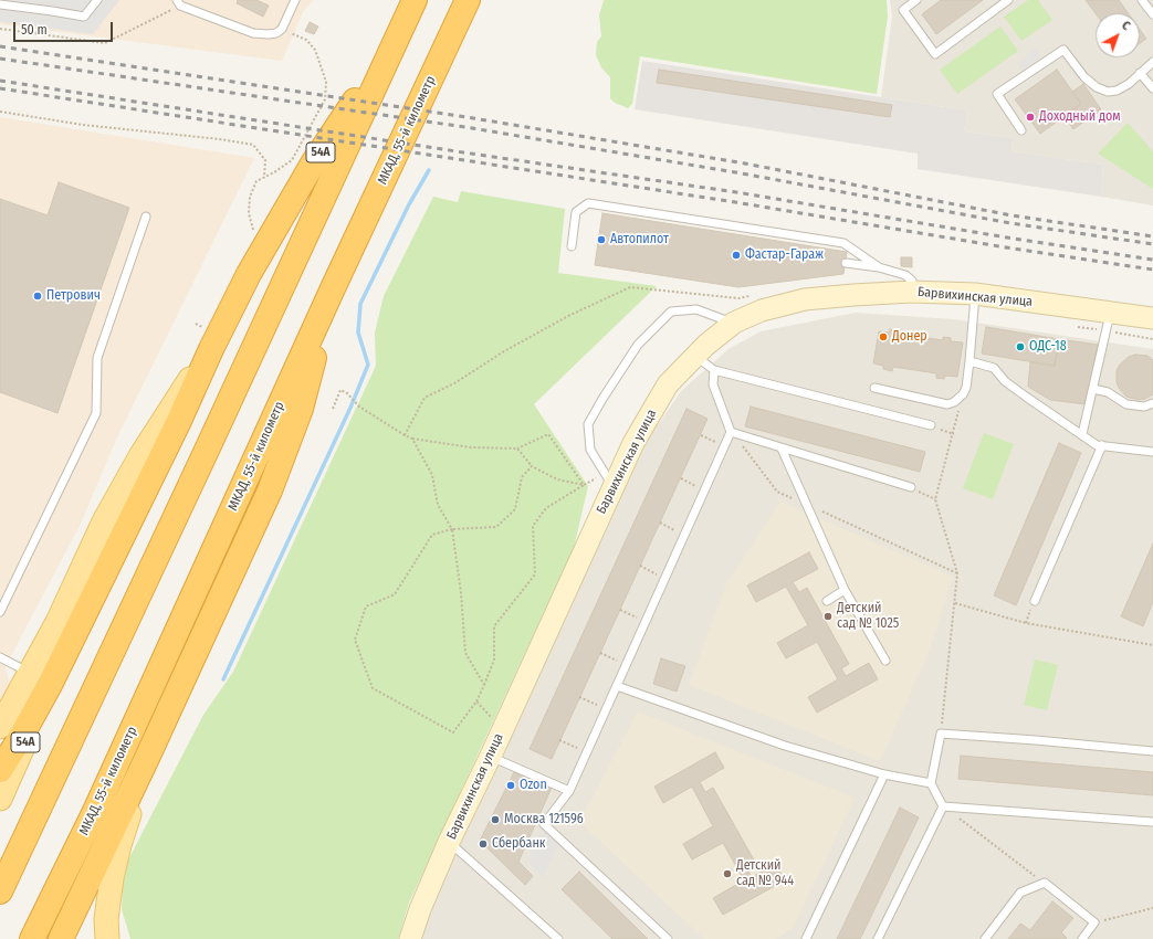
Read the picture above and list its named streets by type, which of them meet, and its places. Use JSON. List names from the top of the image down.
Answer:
{
  "streets": {
    "highway": ["МКАД, 55-й километр", "54А"],
    "street": ["Барвихинская улица"]
  },
  "places": [
    "Доходный дом",
    "Автопилот",
    "Фастар-Гараж",
    "Петрович",
    "Донер",
    "ОДС-18",
    "Детский сад № 1025",
    "Ozon",
    "Москва 121596",
    "Сбербанк",
    "Детский сад № 944"
  ],
  "scale_bar": "50 m",
  "north": "top right"
}
